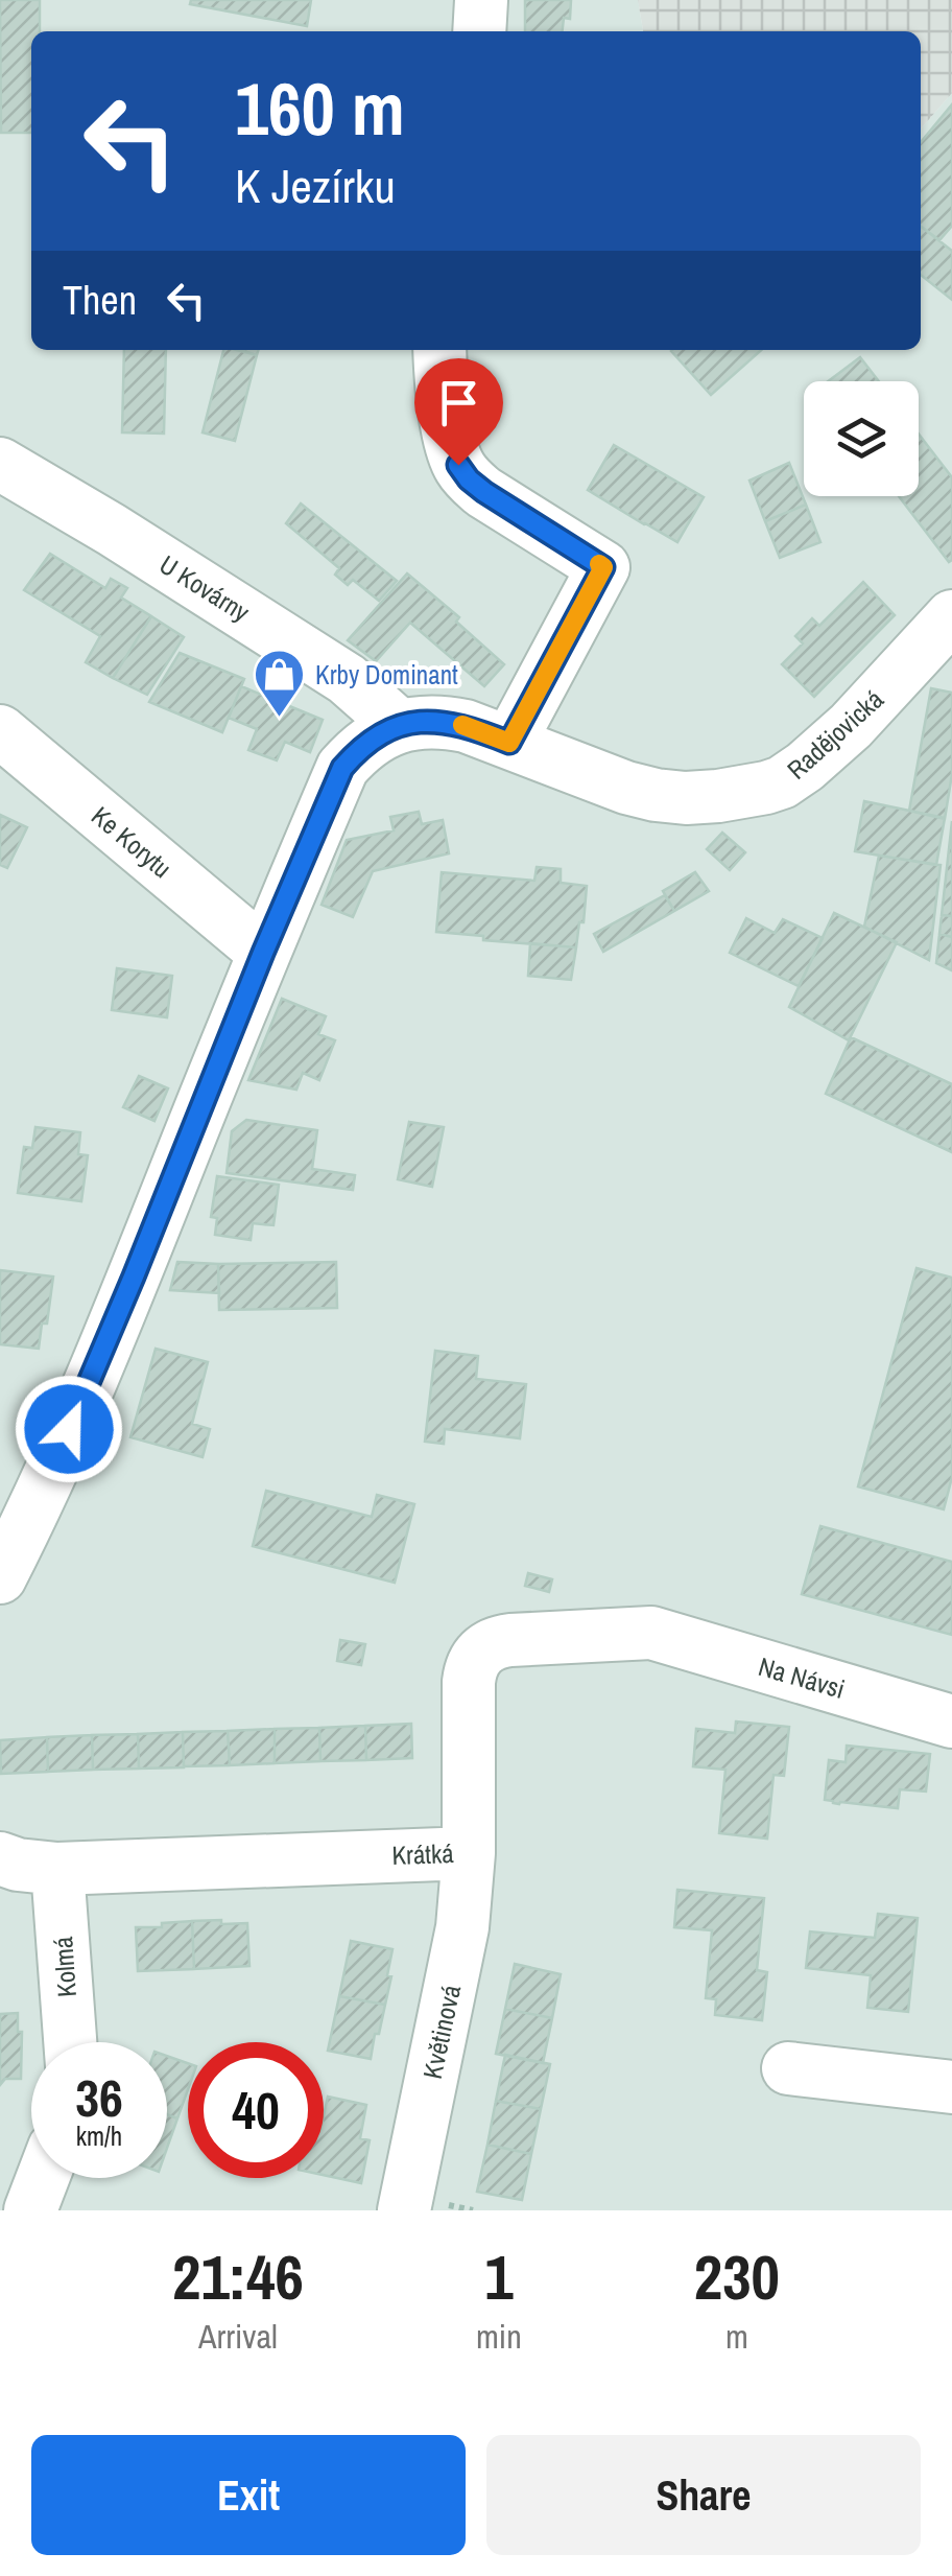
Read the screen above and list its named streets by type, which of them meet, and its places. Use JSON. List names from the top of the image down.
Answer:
{
  "streets": {
    "street": [
      "U Kovárny",
      "Radějovická",
      "Ke Korytu",
      "Na Návsi",
      "Krátká",
      "Kolmá",
      "Květinová"
    ]
  },
  "crossings": [
    ["U Kovárny", "Radějovická"],
    ["Radějovická", "Ke Korytu"],
    ["Na Návsi", "Krátká"],
    ["Krátká", "Kolmá"],
    ["Krátká", "Květinová"]
  ],
  "places": {
    "shop": ["Krby Dominant"]
  },
  "page": {
    "turn": ["160 m", "K Jezírku"],
    "then": "Then",
    "speed": "36 km/h",
    "limit": "40",
    "eta": [
      "21:46",
      "Arrival",
      "1",
      "min",
      "230",
      "m"
    ],
    "buttons": ["Exit", "Share"]
  }
}
